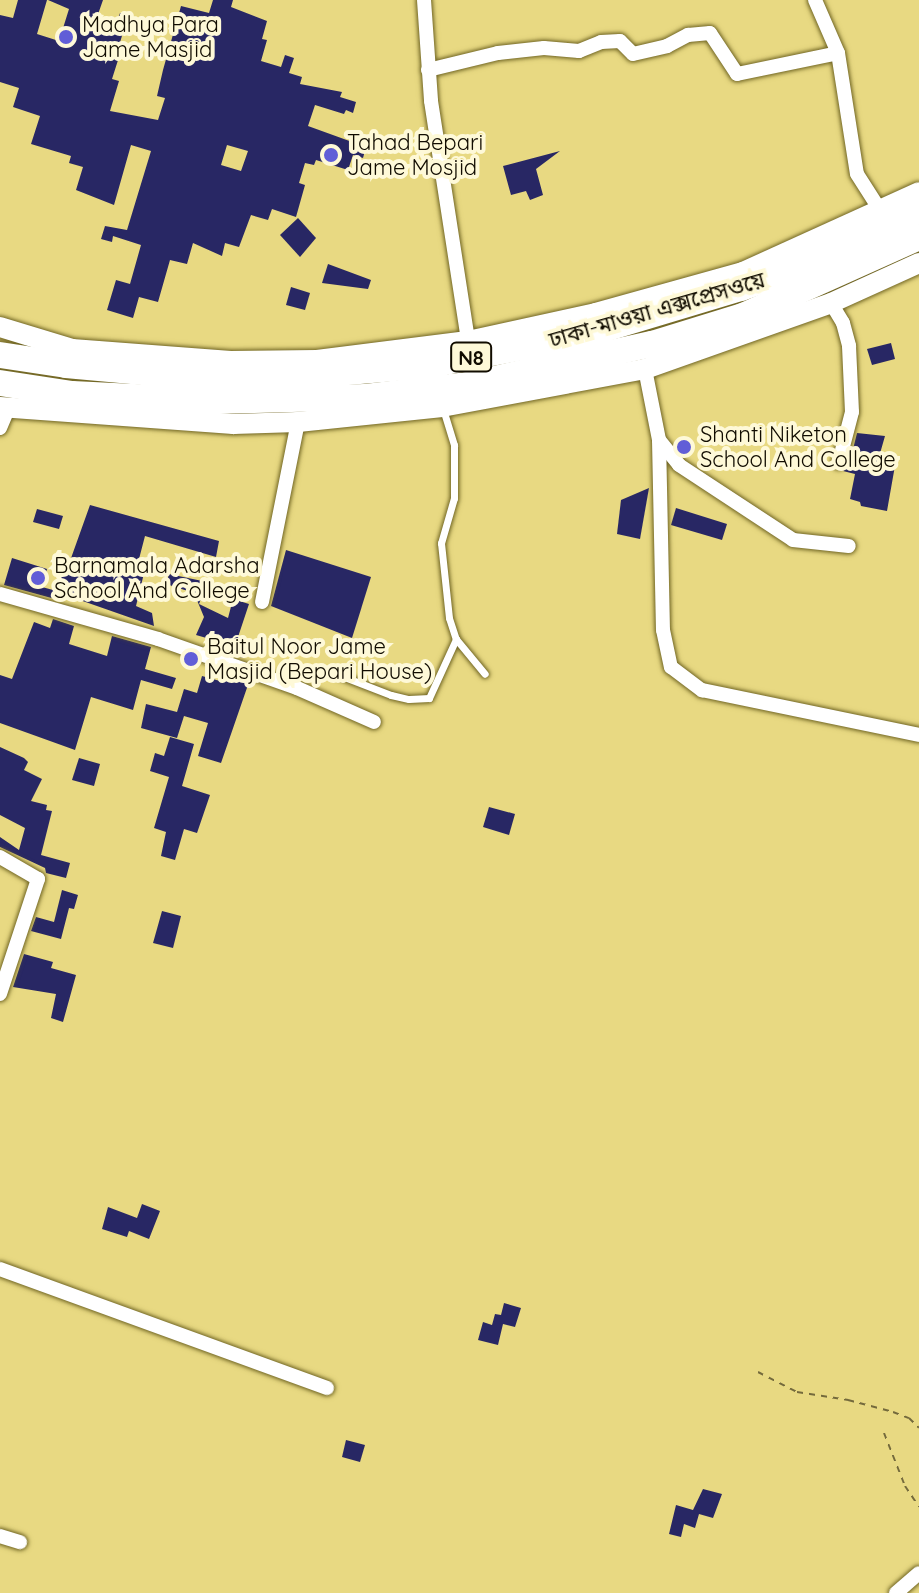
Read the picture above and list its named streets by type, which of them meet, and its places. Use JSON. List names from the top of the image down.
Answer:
{
  "streets": {
    "highway": ["ঢাকা-মাওয়া এক্সপ্রেসওয়ে", "N8"]
  },
  "places": [
    "Madhya Para Jame Masjid",
    "Tahad Bepari Jame Mosjid",
    "Shanti Niketon School And College",
    "Barnamala Adarsha School And College",
    "Baitul Noor Jame Masjid (Bepari House)"
  ]
}
